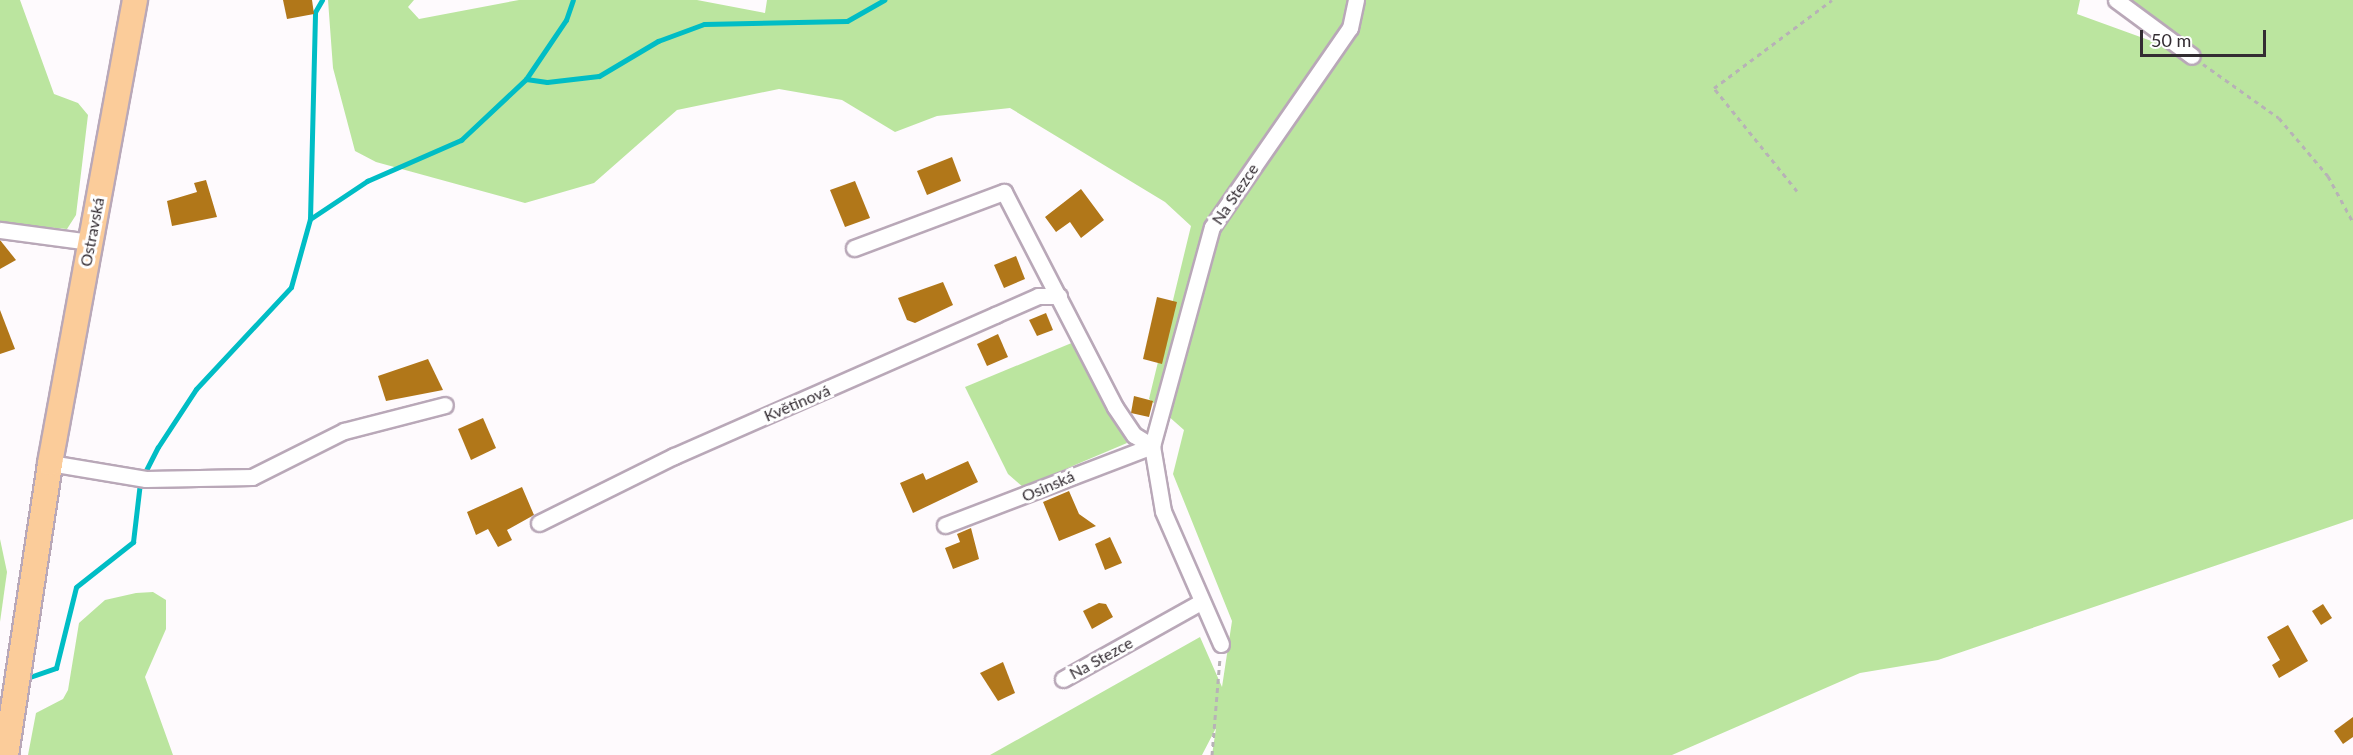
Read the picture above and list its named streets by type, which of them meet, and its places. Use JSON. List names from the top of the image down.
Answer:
{
  "streets": {
    "main road": ["Ostravská"],
    "street": ["Na Stezce", "Květinová", "Osinská"]
  },
  "crossings": [
    ["Na Stezce", "Osinská"]
  ],
  "scale_bar": "50 m"
}
